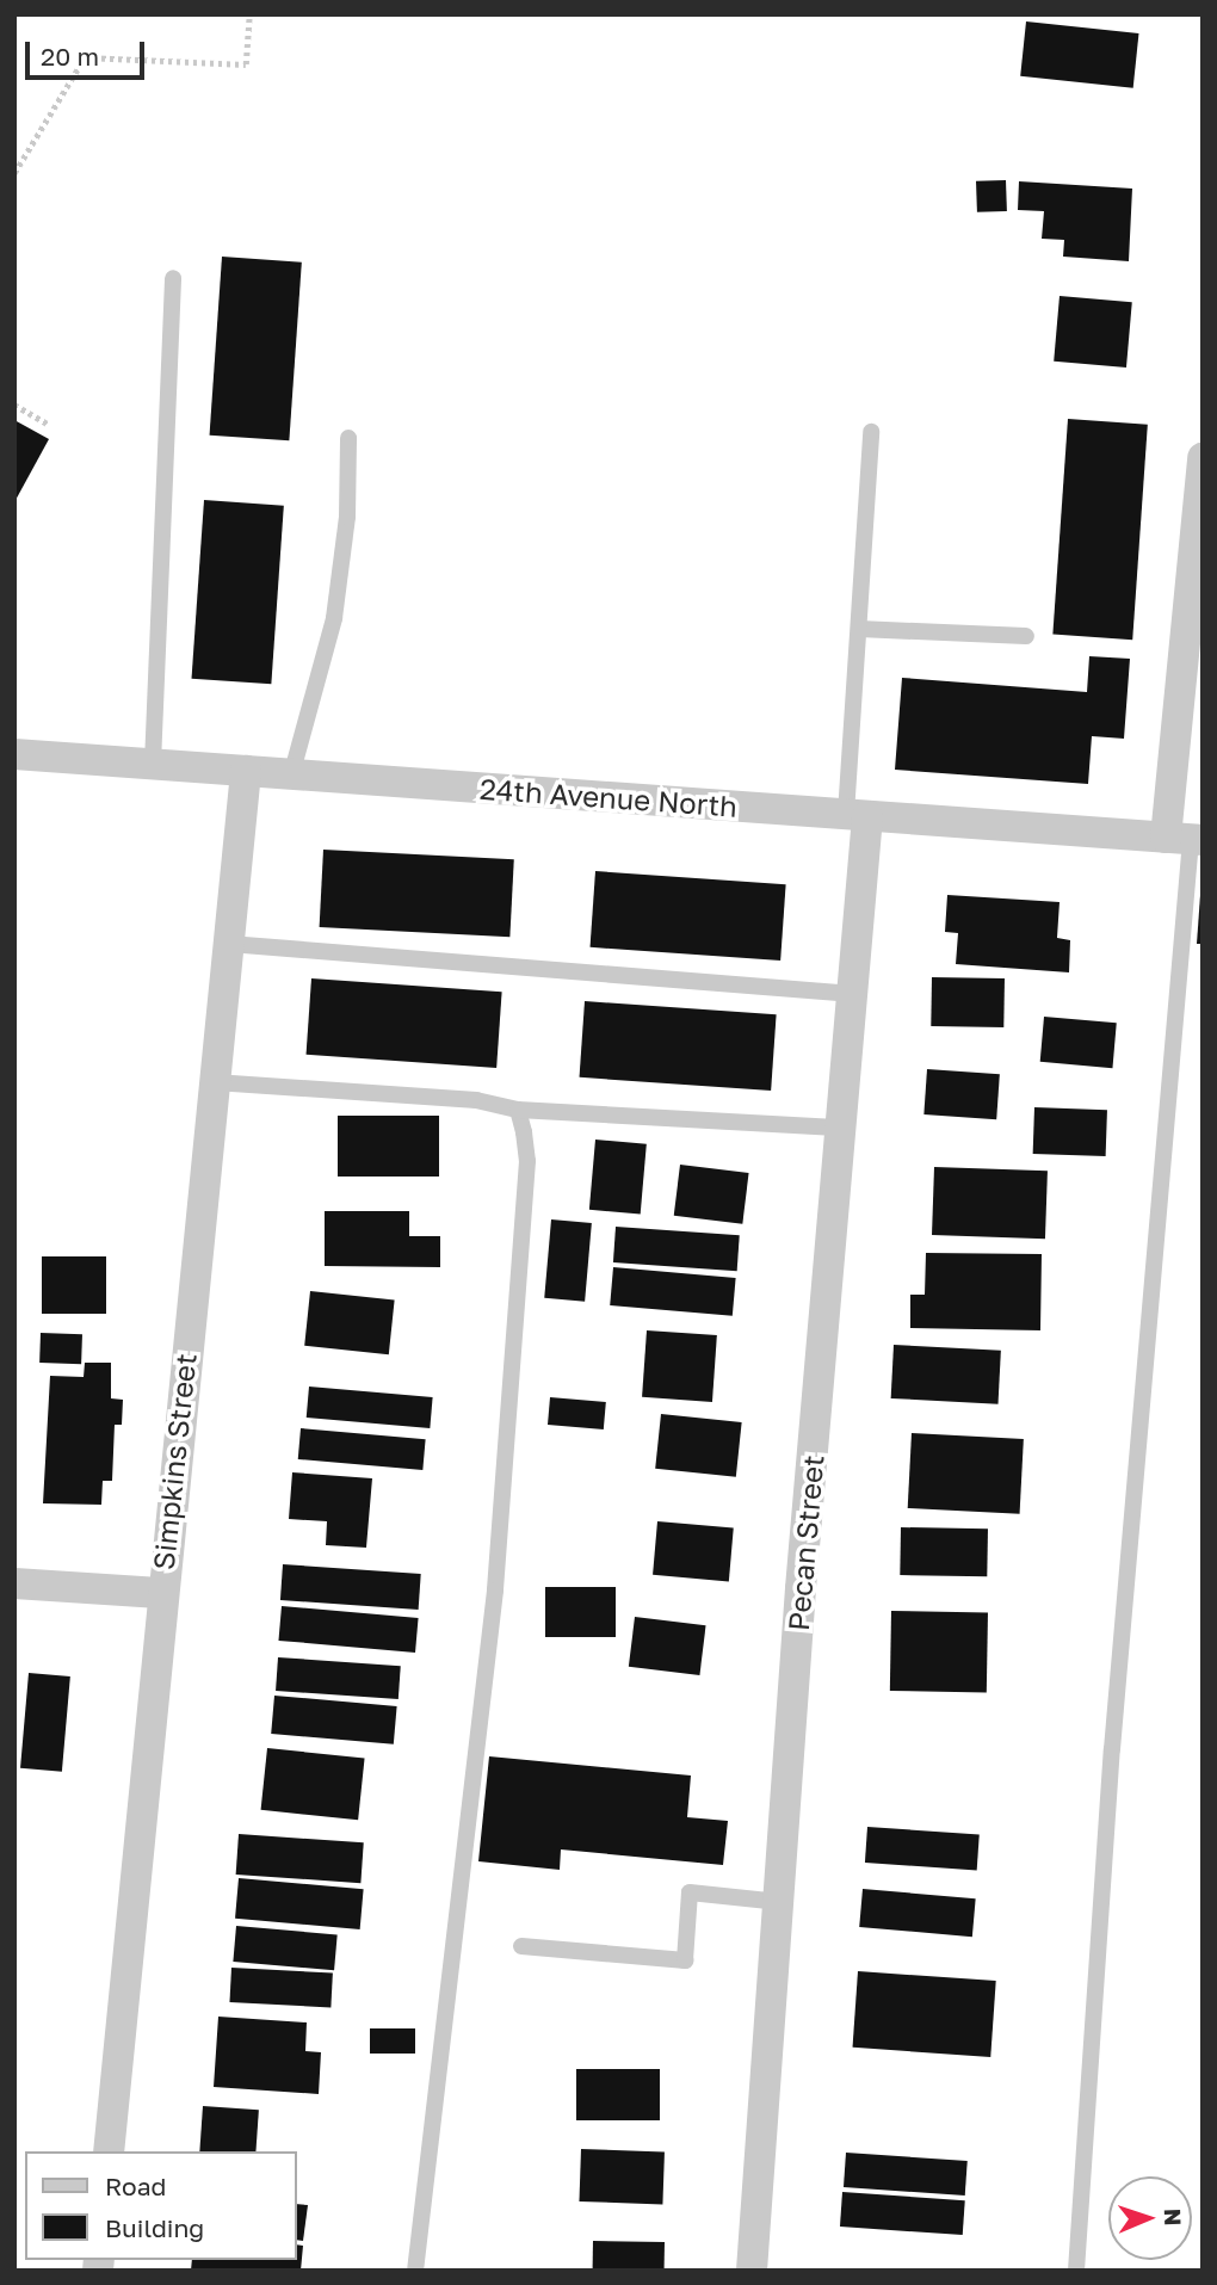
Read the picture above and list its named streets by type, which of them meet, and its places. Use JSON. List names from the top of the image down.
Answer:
{
  "streets": {
    "street": ["24th Avenue North", "Simpkins Street", "Pecan Street"]
  },
  "crossings": [
    ["24th Avenue North", "Simpkins Street"],
    ["24th Avenue North", "Pecan Street"]
  ],
  "legend": ["Road", "Building"],
  "scale_bar": "20 m",
  "north": "right"
}
